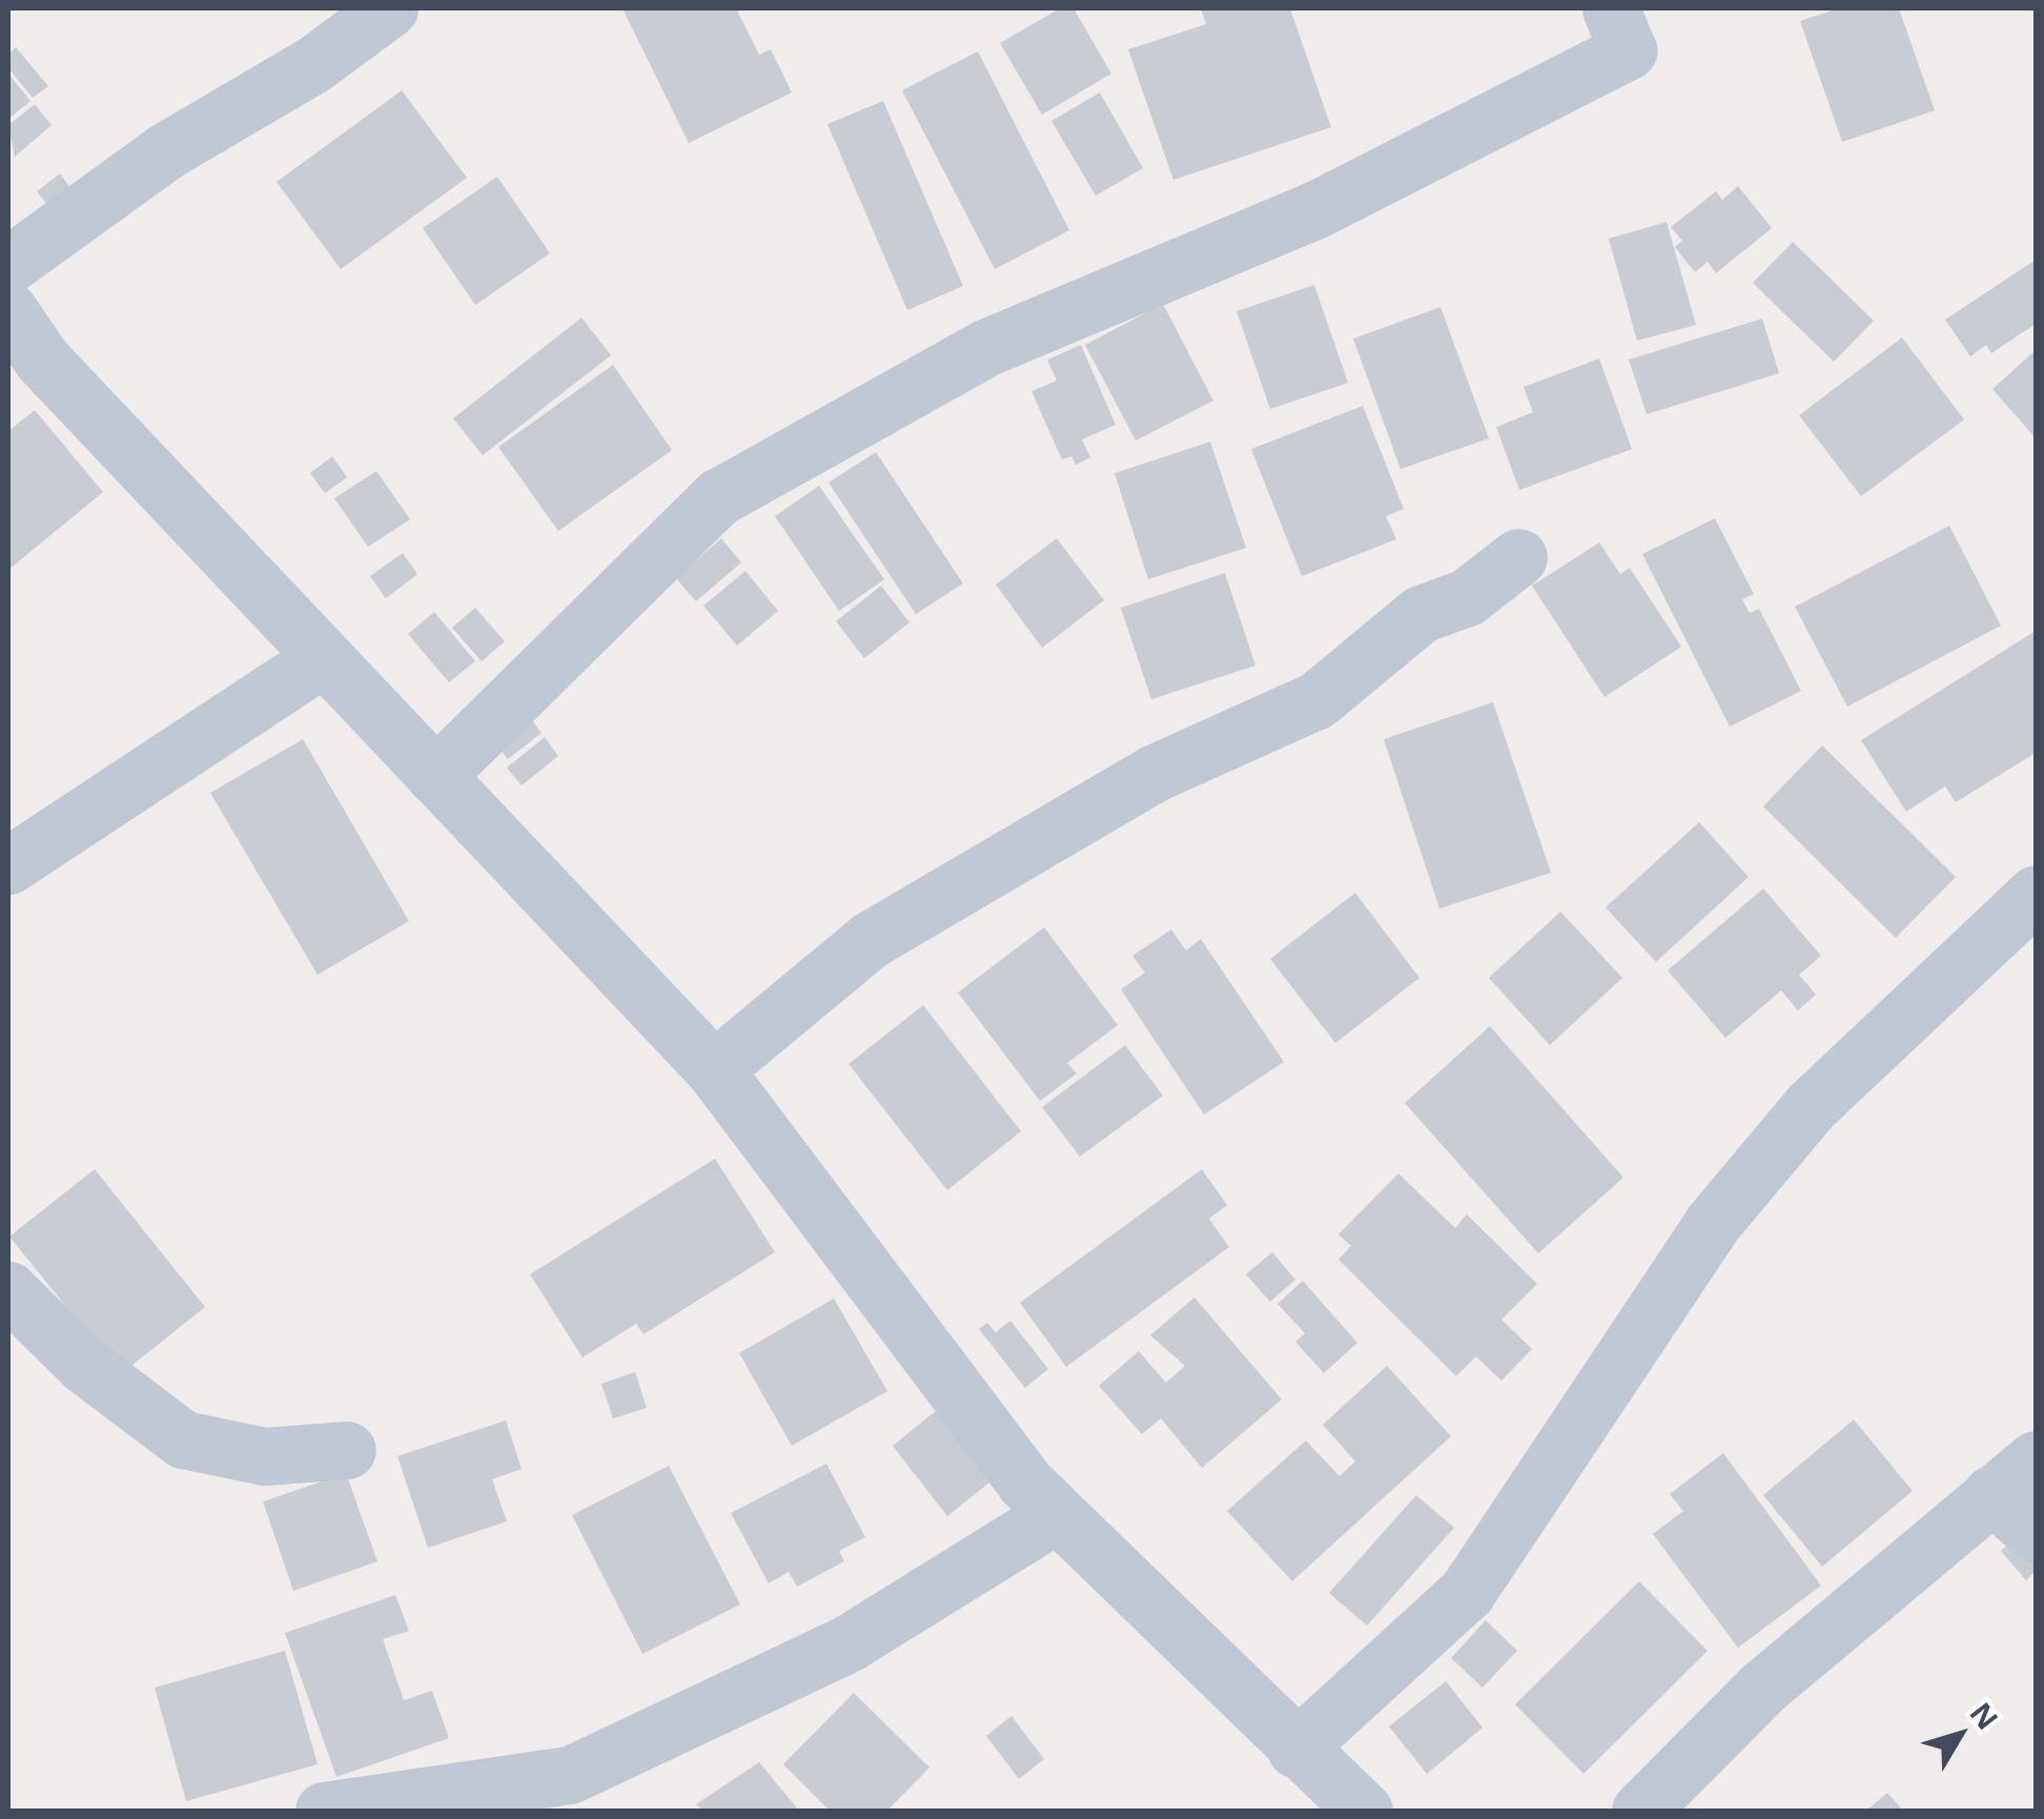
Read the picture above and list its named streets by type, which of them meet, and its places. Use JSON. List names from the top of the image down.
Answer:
{
  "north": "top right"
}
